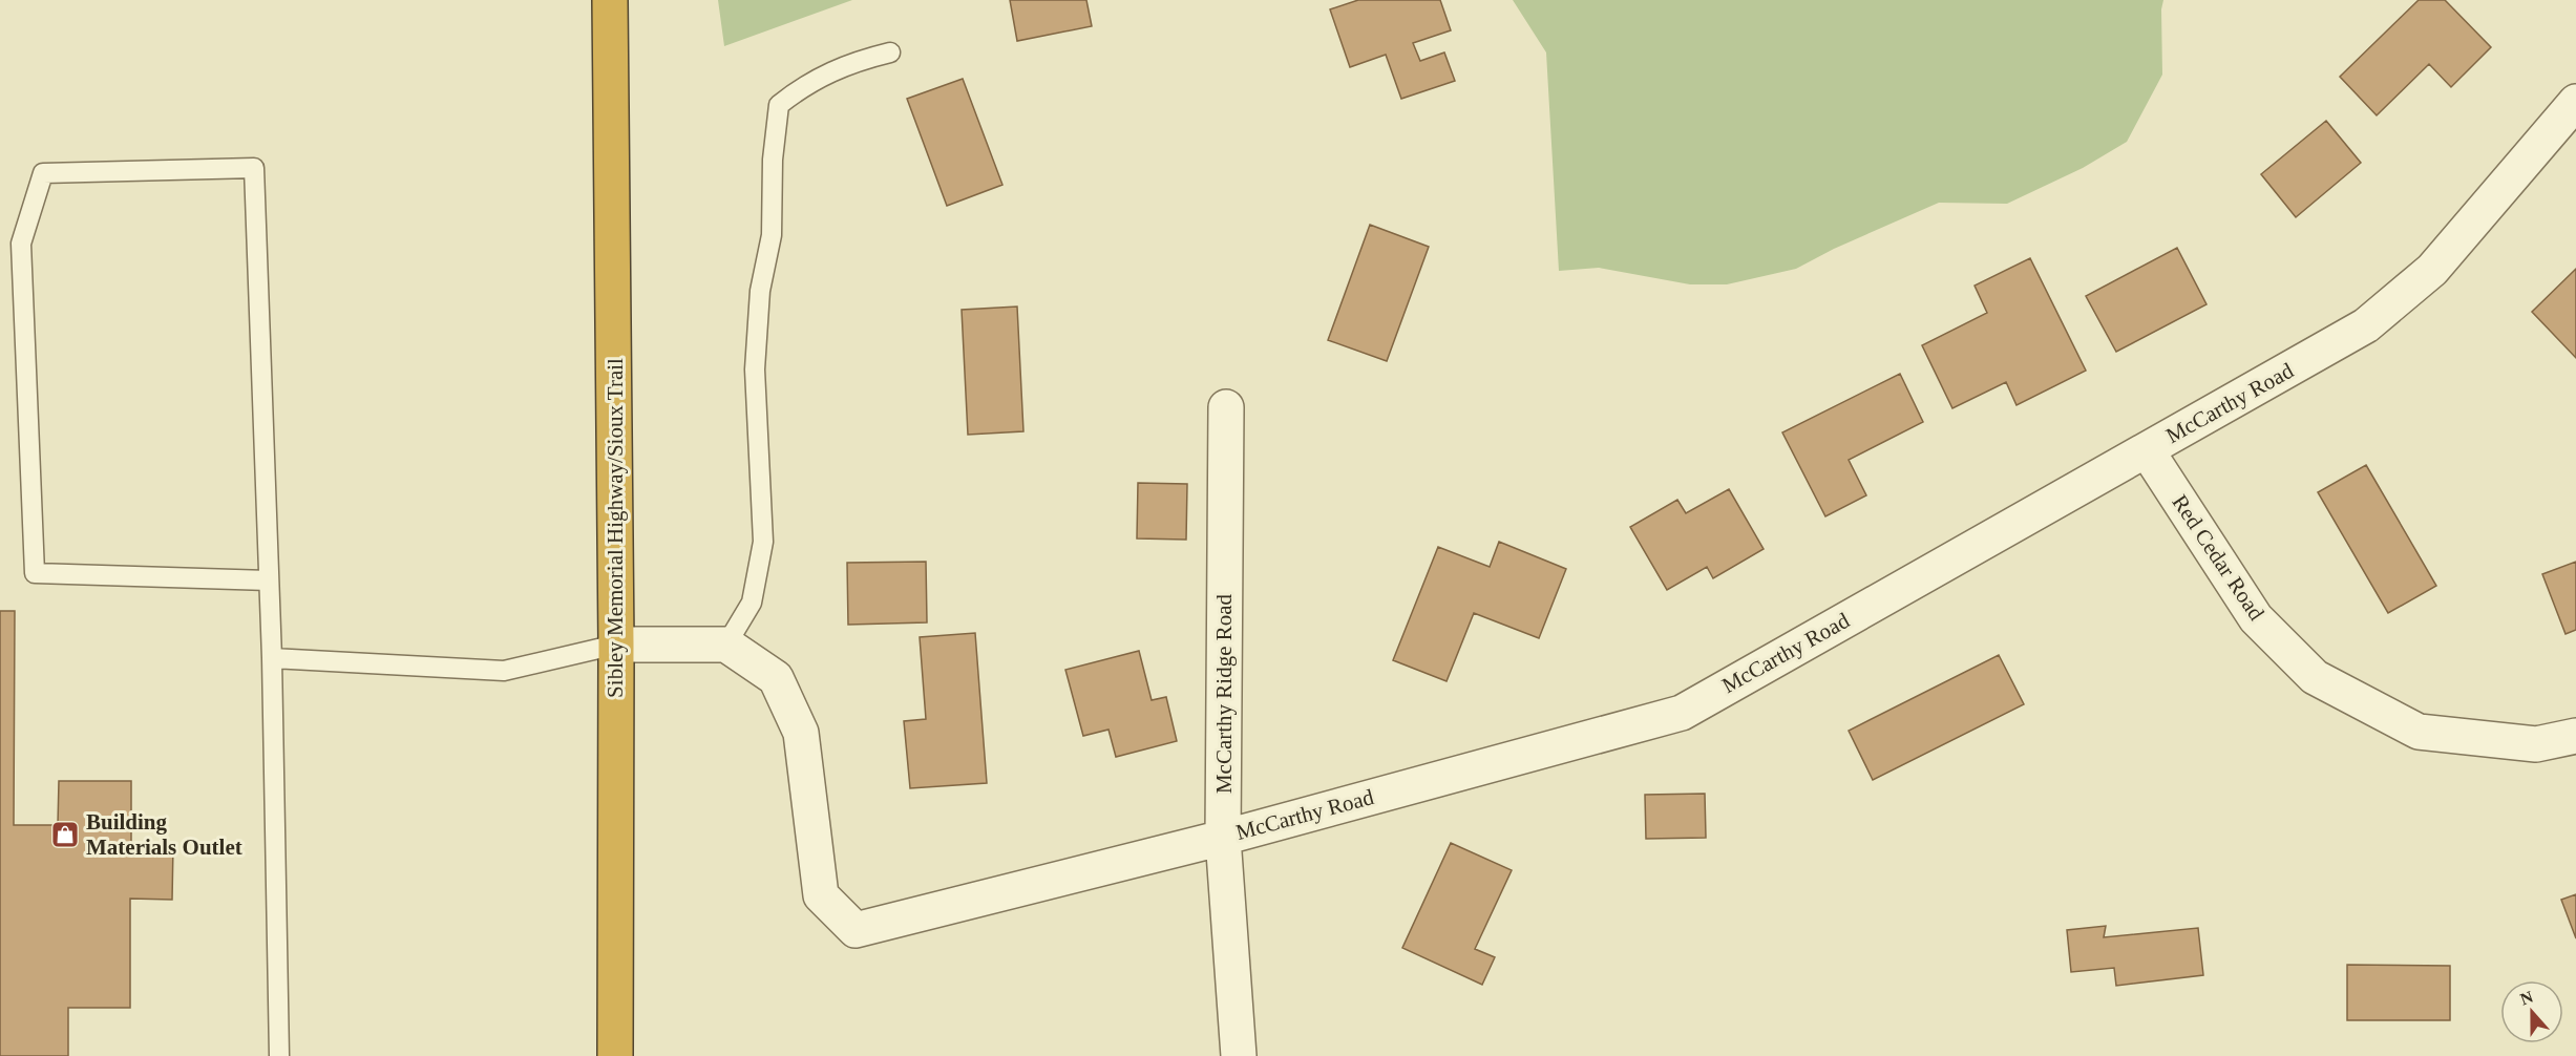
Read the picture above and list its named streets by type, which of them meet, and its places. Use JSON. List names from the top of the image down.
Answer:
{
  "streets": {
    "highway": ["Sibley Memorial Highway/Sioux Trail"],
    "street": ["McCarthy Road", "Red Cedar Road", "McCarthy Ridge Road"]
  },
  "crossings": [
    ["McCarthy Road", "Red Cedar Road"],
    ["McCarthy Road", "McCarthy Ridge Road"]
  ],
  "places": {
    "shop": ["Building Materials Outlet"]
  },
  "north": "top"
}
